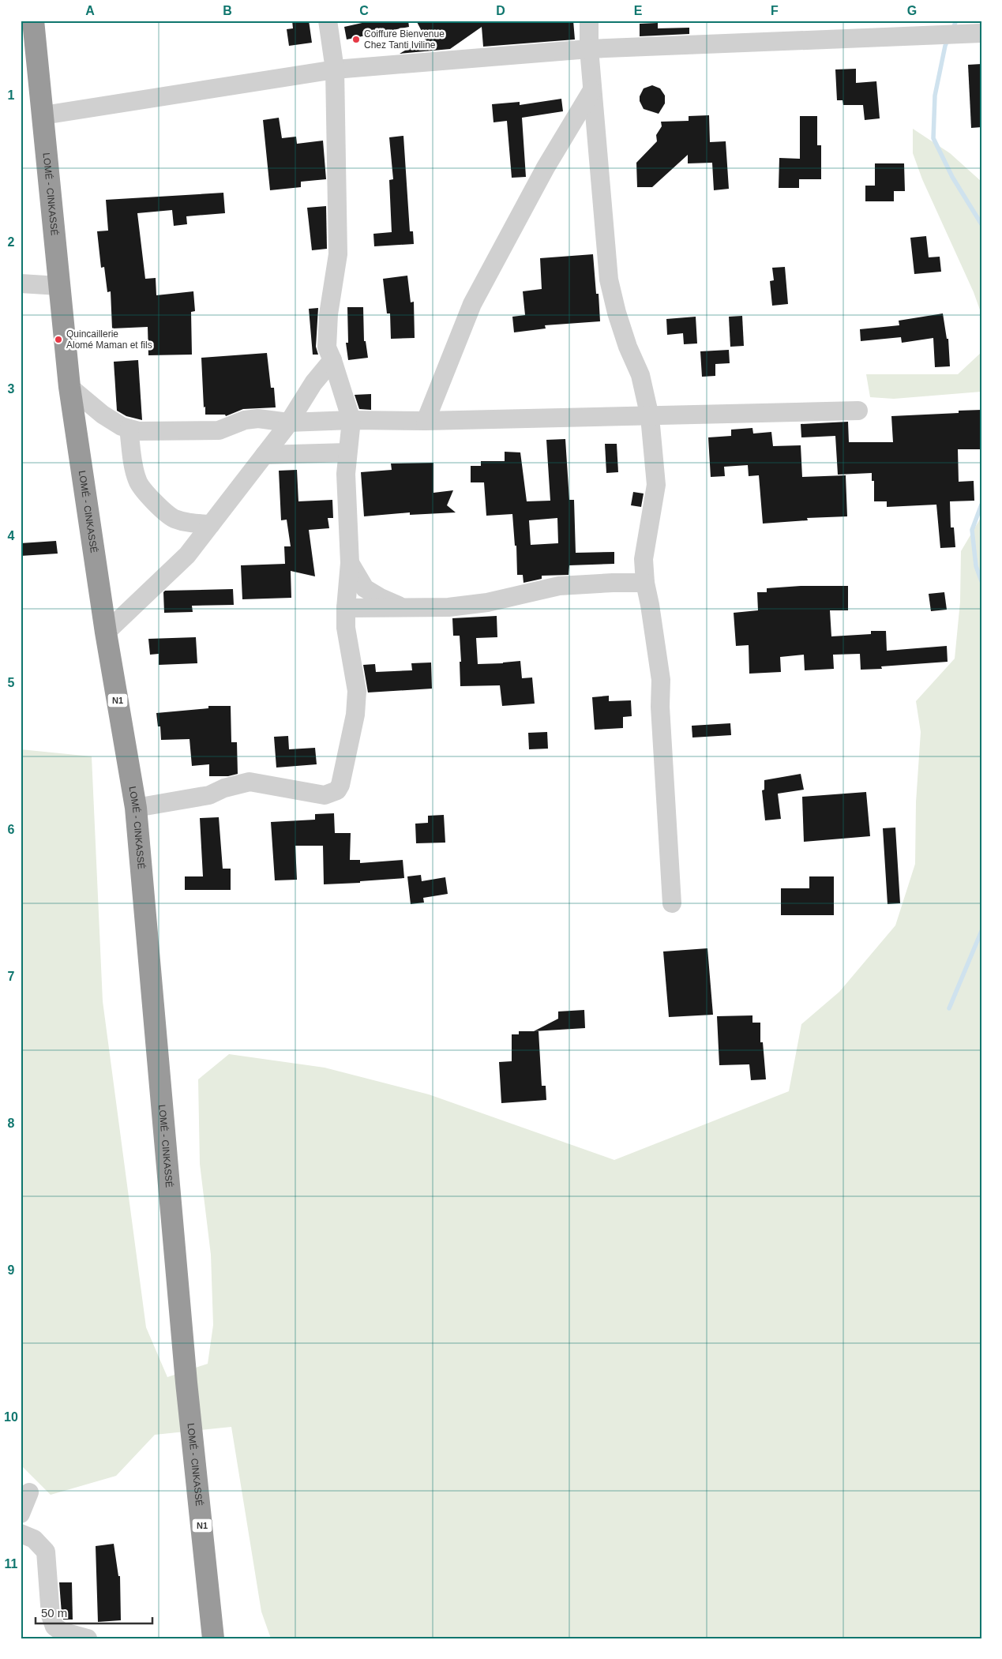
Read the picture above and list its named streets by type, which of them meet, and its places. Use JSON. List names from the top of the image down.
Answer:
{
  "streets": {
    "highway": ["LOMÉ - CINKASSÉ", "N1"]
  },
  "places": ["Coiffure Bienvenue Chez Tanti Iviline", "Quincaillerie Alomé Maman et fils"],
  "scale_bar": "50 m",
  "grid": {
    "columns": [
      "A",
      "B",
      "C",
      "D",
      "E",
      "F",
      "G"
    ],
    "rows": [
      "1",
      "2",
      "3",
      "4",
      "5",
      "6",
      "7",
      "8",
      "9",
      "10",
      "11"
    ]
  }
}
